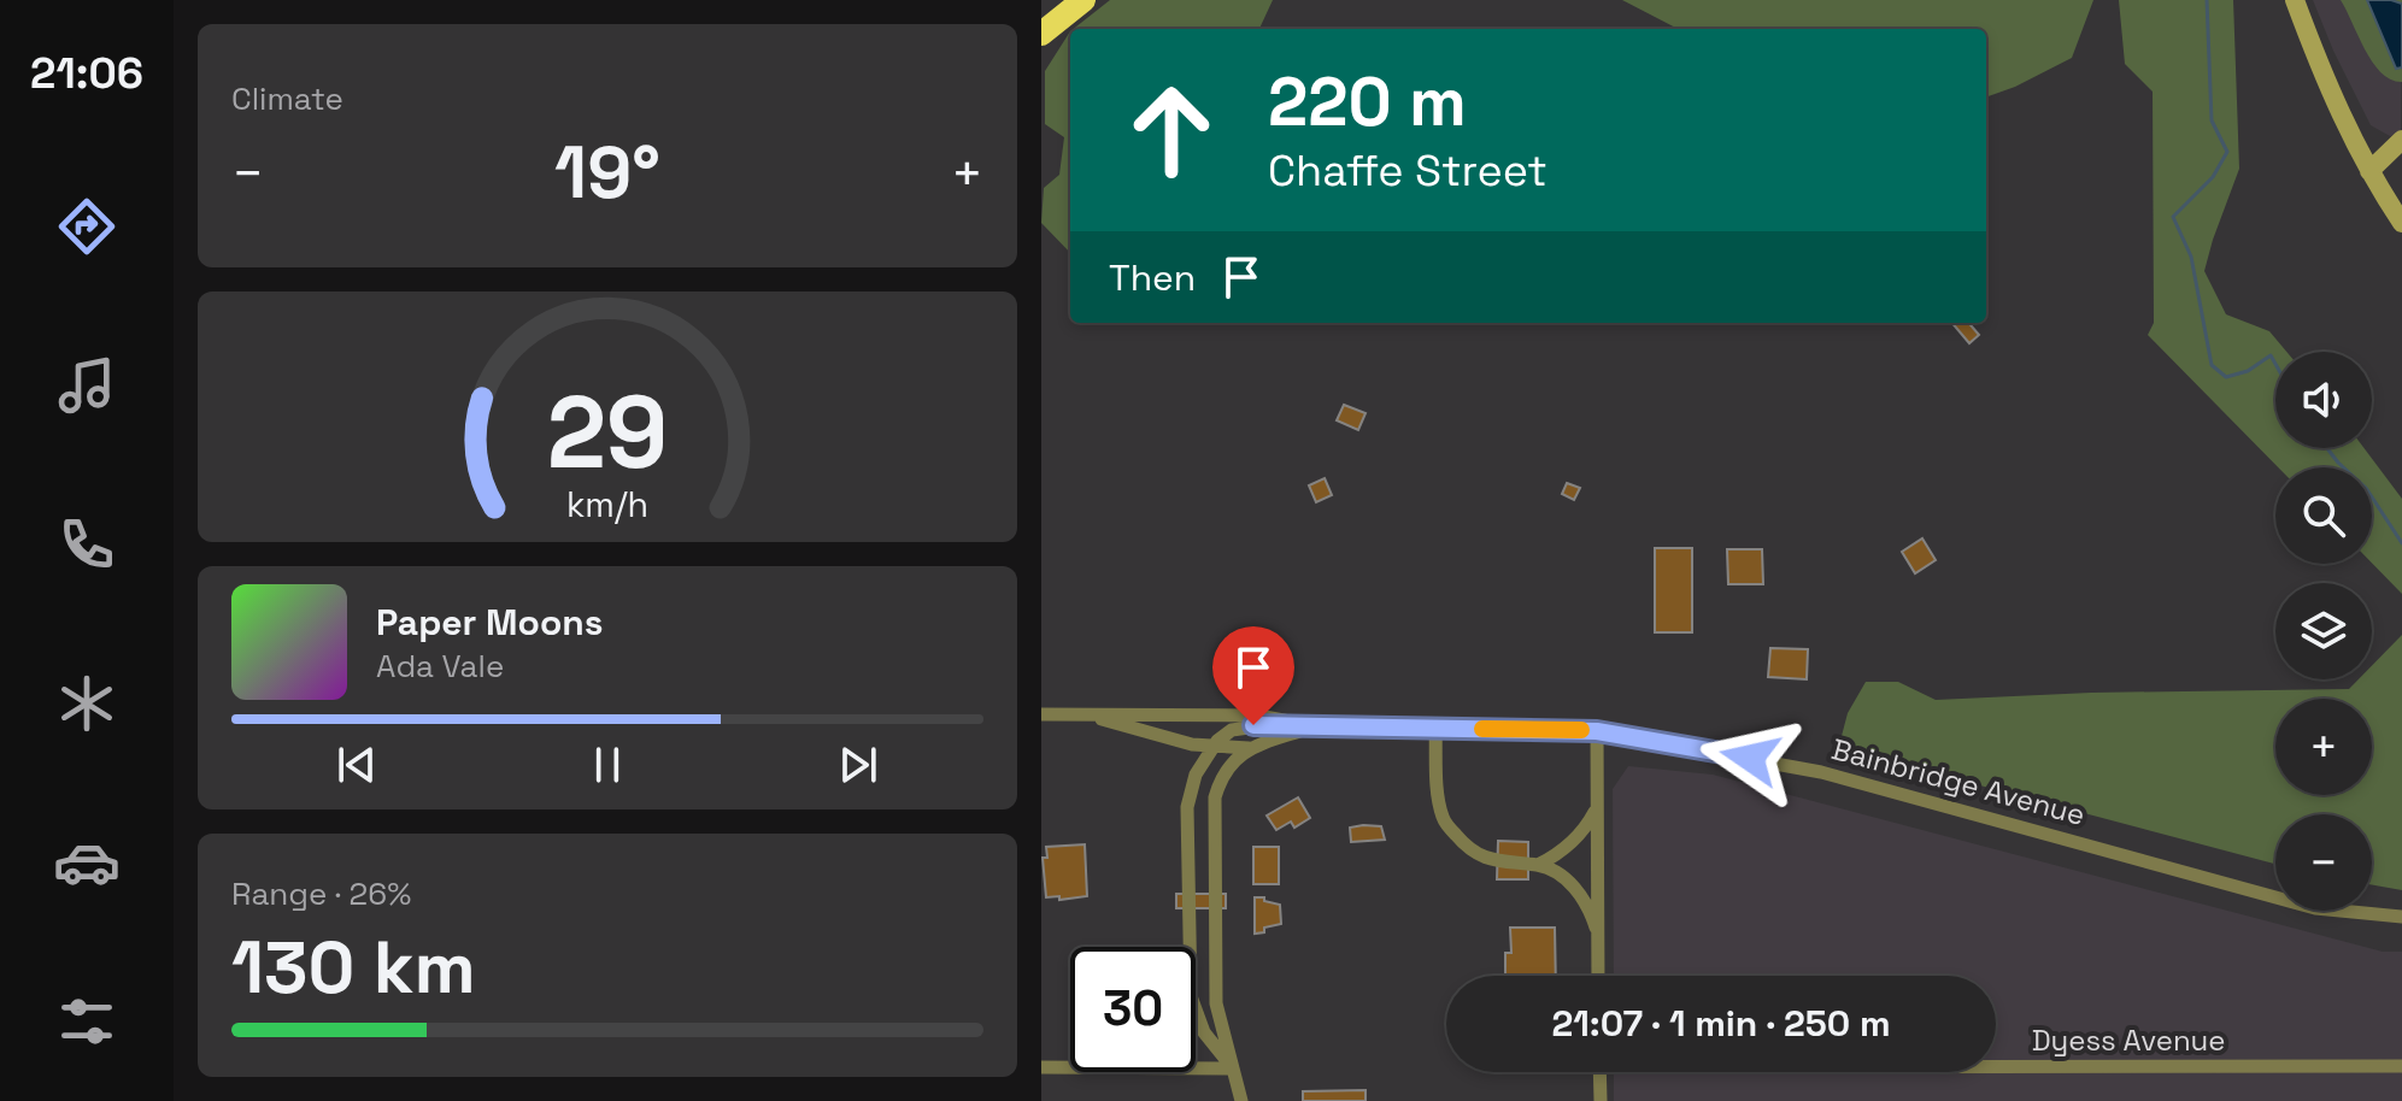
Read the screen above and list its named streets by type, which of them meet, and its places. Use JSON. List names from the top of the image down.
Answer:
{
  "streets": {
    "street": ["Bainbridge Avenue", "Dyess Avenue"]
  },
  "page": {
    "tabs": "21:06",
    "tile": [
      "Climate",
      ["Range · 26%", "130 km"]
    ],
    "turn": ["220 m", "Chaffe Street"],
    "heat": ["−", "19°", "+"],
    "then": "Then",
    "map_buttons": ["+", "−"],
    "song": ["Paper Moons", "Ada Vale"],
    "limit": "30",
    "trip": "21:07 · 1 min · 250 m",
    "gauge": ["29", "km/h"]
  }
}
